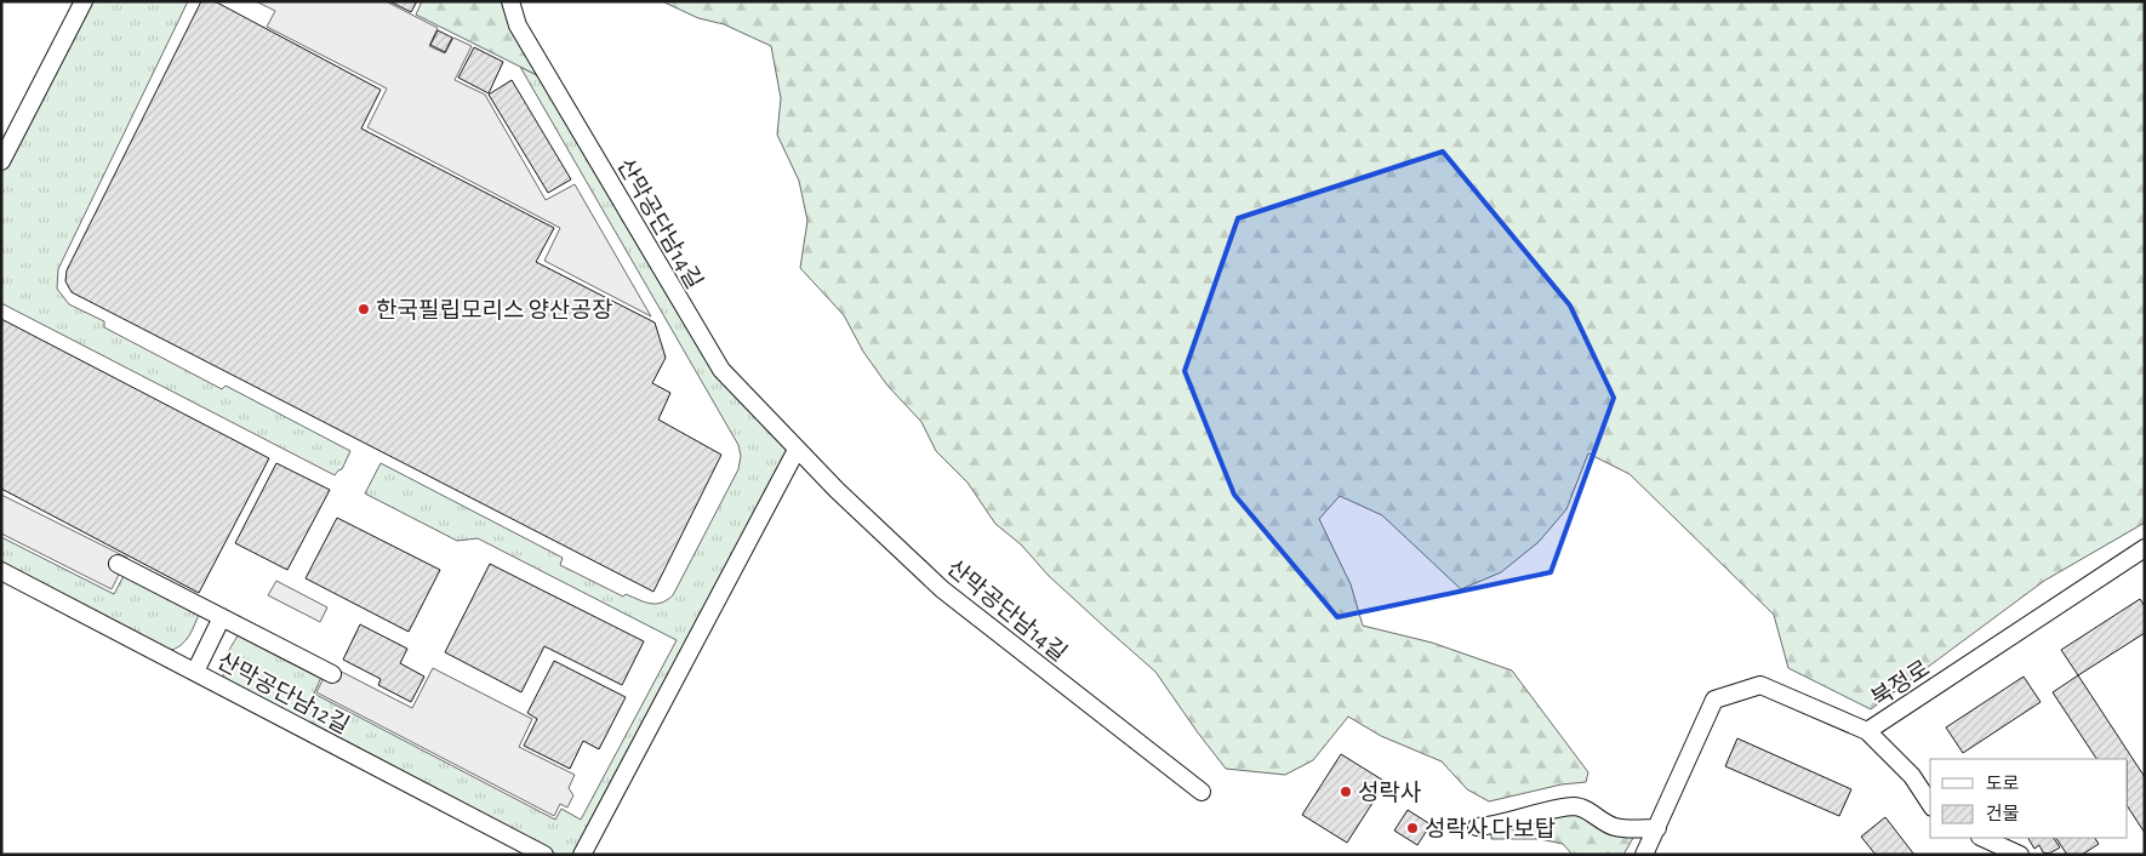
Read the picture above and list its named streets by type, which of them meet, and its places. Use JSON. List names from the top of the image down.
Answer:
{
  "streets": {
    "street": ["산막공단남14길", "북정로", "산막공단남12길"]
  },
  "places": ["한국필립모리스 양산공장", "성락사", "성락사 다보탑"],
  "legend": ["도로", "건물"]
}
